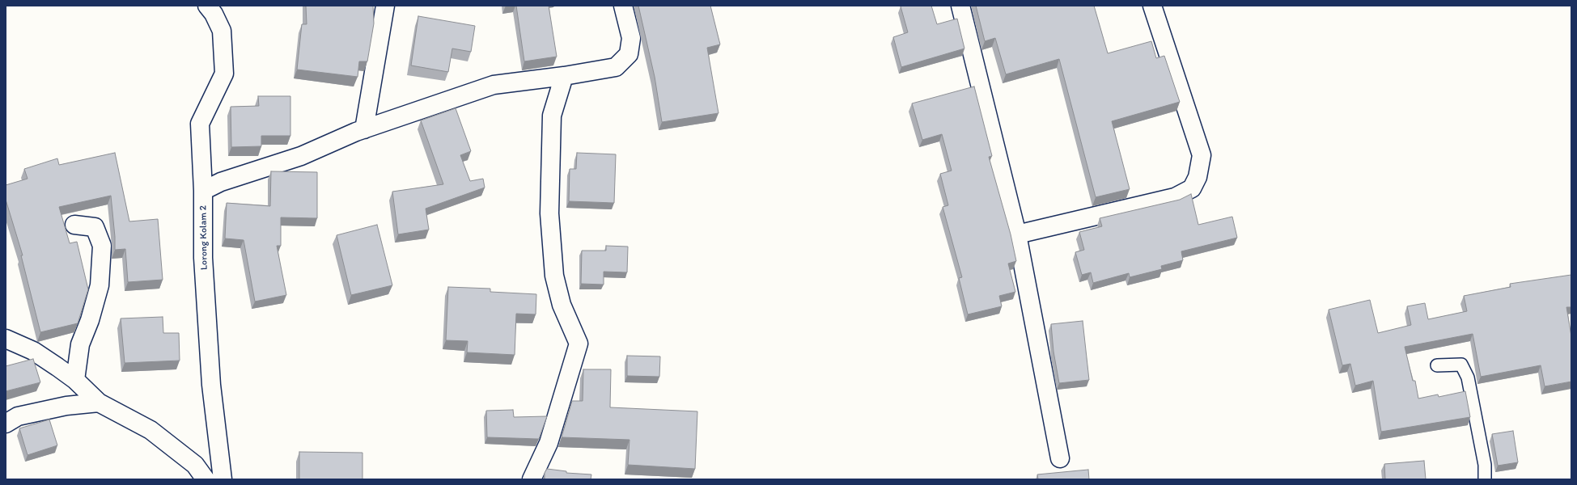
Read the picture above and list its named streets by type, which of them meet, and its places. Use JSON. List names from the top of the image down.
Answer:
{
  "streets": {
    "street": ["Lorong Kolam 2"]
  }
}
